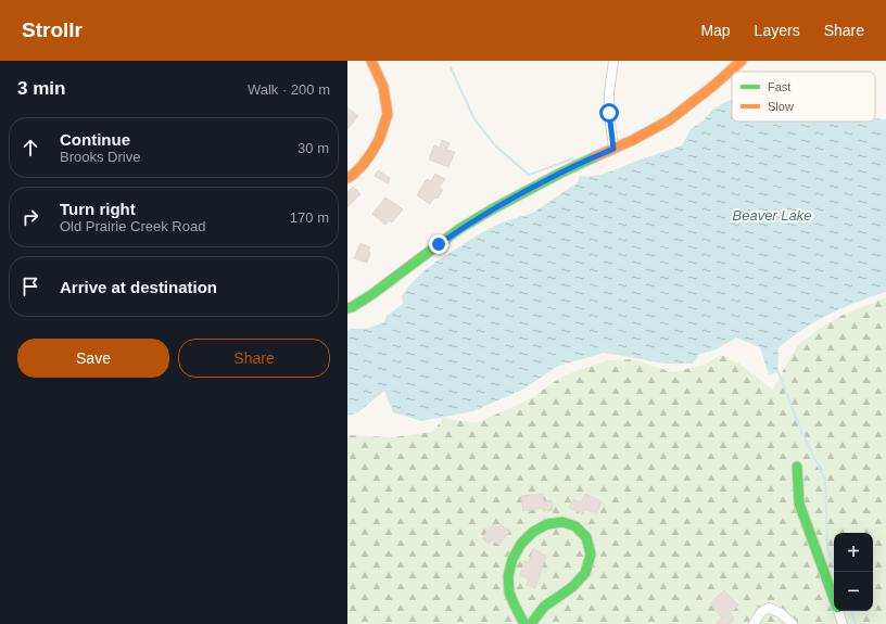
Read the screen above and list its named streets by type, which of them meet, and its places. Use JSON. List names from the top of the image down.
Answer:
{
  "water": ["Beaver Lake"],
  "legend": ["Fast", "Slow"],
  "page": {
    "header": "Strollr",
    "nav": ["Map", "Layers", "Share"],
    "heading": ["3 min", "Walk · 200 m"],
    "list": [
      ["Continue", "Brooks Drive", "30 m"],
      ["Turn right", "Old Prairie Creek Road", "170 m"],
      "Arrive at destination"
    ],
    "buttons": ["Save", "Share"],
    "map_buttons": ["+", "−"]
  }
}
